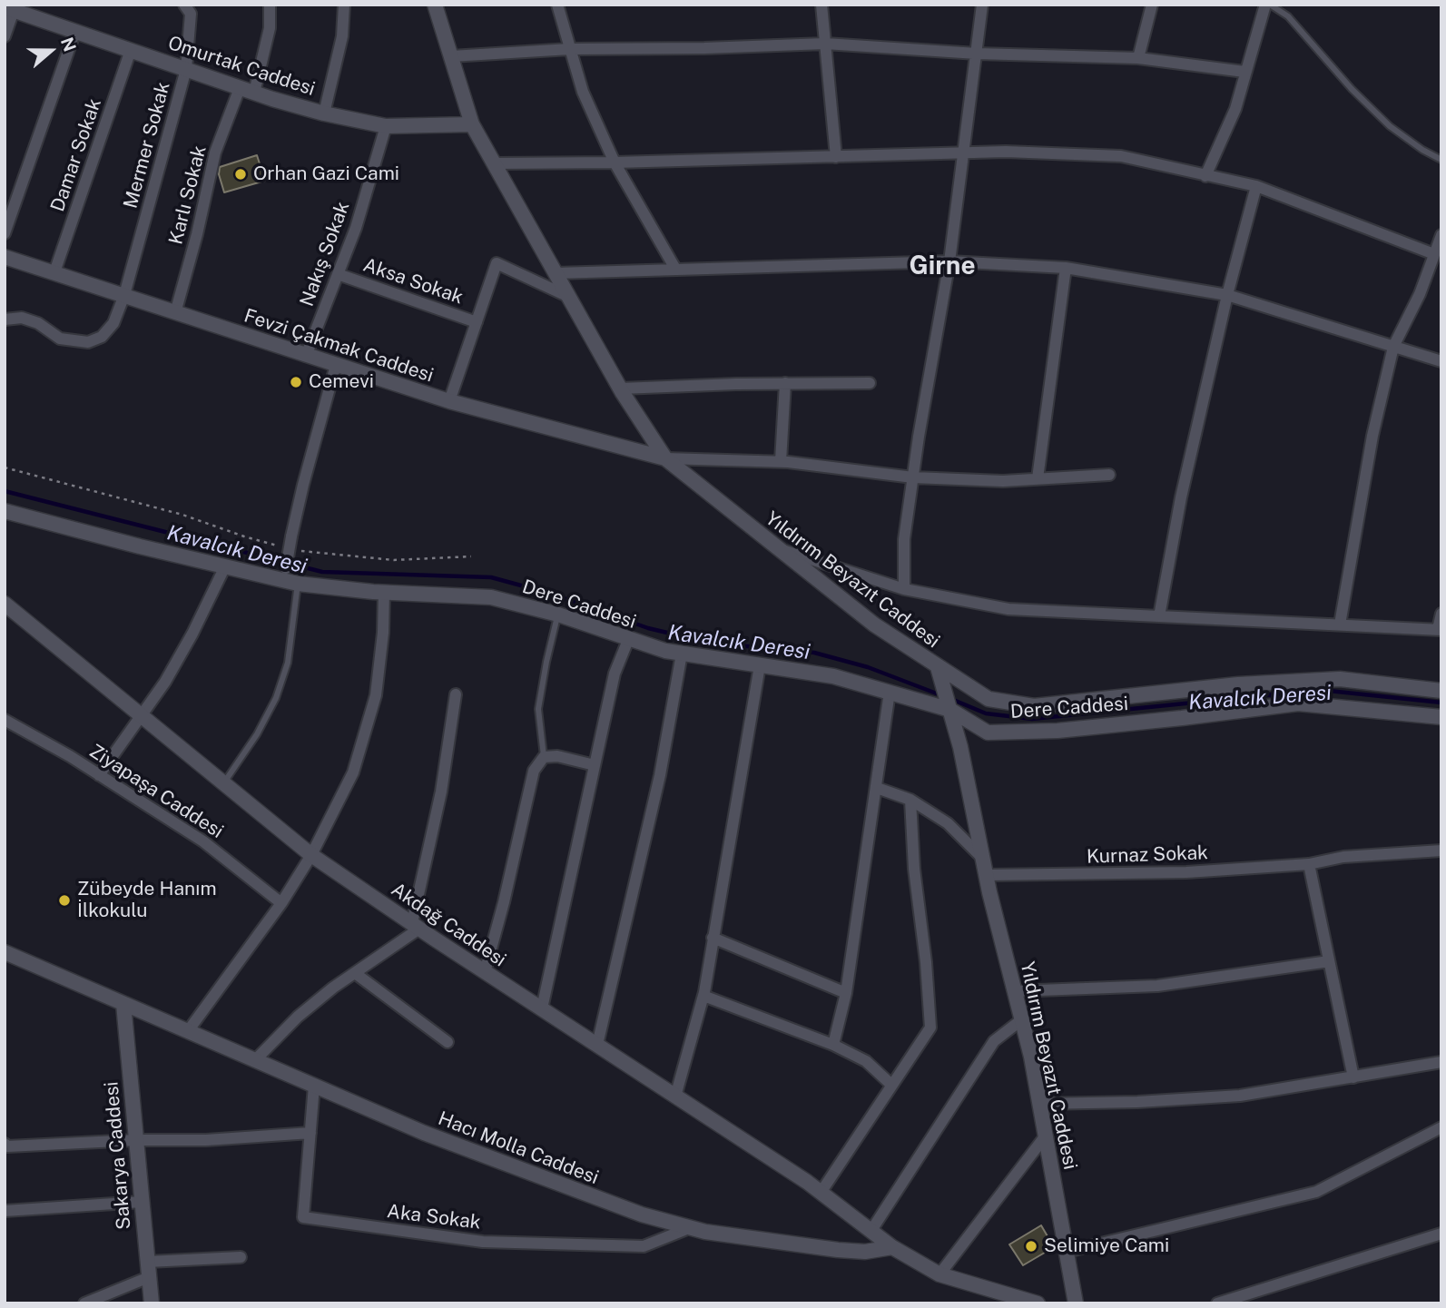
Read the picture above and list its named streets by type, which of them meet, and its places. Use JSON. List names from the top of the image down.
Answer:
{
  "streets": {
    "street": [
      "Omurtak Caddesi",
      "Mermer Sokak",
      "Damar Sokak",
      "Karlı Sokak",
      "Nakış Sokak",
      "Aksa Sokak",
      "Fevzi Çakmak Caddesi",
      "Yıldırım Beyazıt Caddesi",
      "Dere Caddesi",
      "Ziyapaşa Caddesi",
      "Kurnaz Sokak",
      "Akdağ Caddesi",
      "Hacı Molla Caddesi",
      "Sakarya Caddesi",
      "Aka Sokak"
    ]
  },
  "crossings": [
    ["Omurtak Caddesi", "Mermer Sokak"],
    ["Omurtak Caddesi", "Damar Sokak"],
    ["Omurtak Caddesi", "Karlı Sokak"],
    ["Omurtak Caddesi", "Nakış Sokak"],
    ["Omurtak Caddesi", "Yıldırım Beyazıt Caddesi"],
    ["Mermer Sokak", "Fevzi Çakmak Caddesi"],
    ["Damar Sokak", "Fevzi Çakmak Caddesi"],
    ["Karlı Sokak", "Fevzi Çakmak Caddesi"],
    ["Nakış Sokak", "Aksa Sokak"],
    ["Nakış Sokak", "Fevzi Çakmak Caddesi"],
    ["Fevzi Çakmak Caddesi", "Yıldırım Beyazıt Caddesi"],
    ["Yıldırım Beyazıt Caddesi", "Dere Caddesi"],
    ["Yıldırım Beyazıt Caddesi", "Kurnaz Sokak"],
    ["Akdağ Caddesi", "Hacı Molla Caddesi"],
    ["Hacı Molla Caddesi", "Sakarya Caddesi"],
    ["Hacı Molla Caddesi", "Aka Sokak"]
  ],
  "districts": ["Girne"],
  "water": ["Kavalcık Deresi"],
  "places": [
    "Orhan Gazi Cami",
    "Cemevi",
    "Zübeyde Hanım İlkokulu",
    "Selimiye Cami"
  ],
  "north": "right"
}
